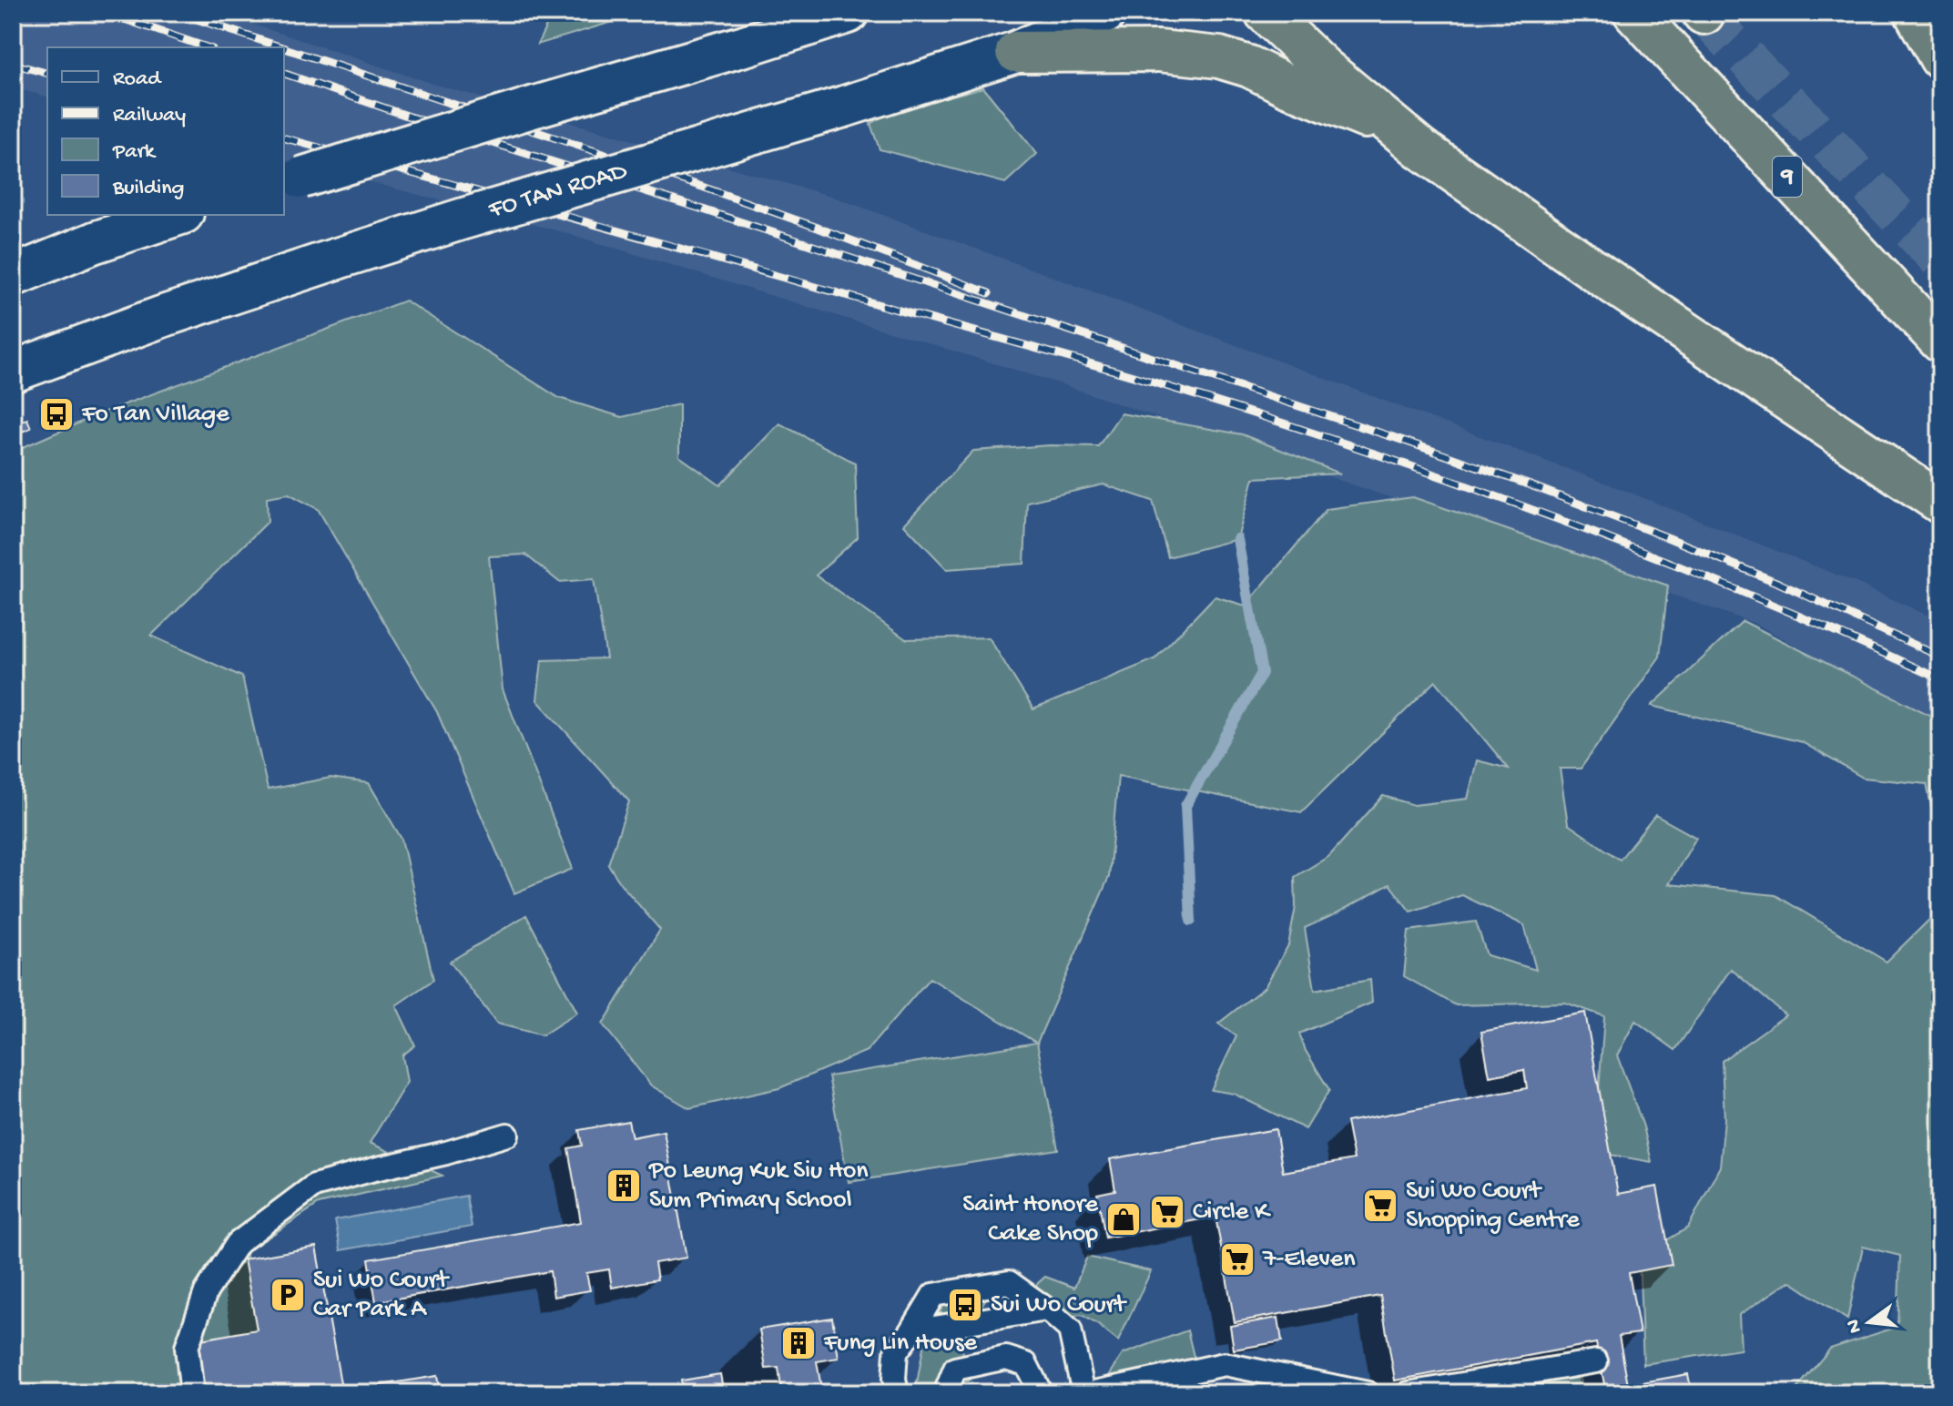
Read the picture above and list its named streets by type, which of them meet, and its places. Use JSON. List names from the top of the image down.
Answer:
{
  "streets": {
    "highway": ["9"],
    "main road": ["FO TAN ROAD"]
  },
  "places": {
    "bus stop": ["Fo Tan Village", "Sui Wo Court"],
    "building": ["Po Leung Kuk Siu Hon Sum Primary School", "Fung Lin House"],
    "supermarket": ["Sui Wo Court Shopping Centre", "Circle K", "7-Eleven"],
    "shop": ["Saint Honore Cake Shop"],
    "parking": ["Sui Wo Court Car Park A"]
  },
  "legend": [
    "Road",
    "Railway",
    "Park",
    "Building"
  ],
  "north": "left"
}
